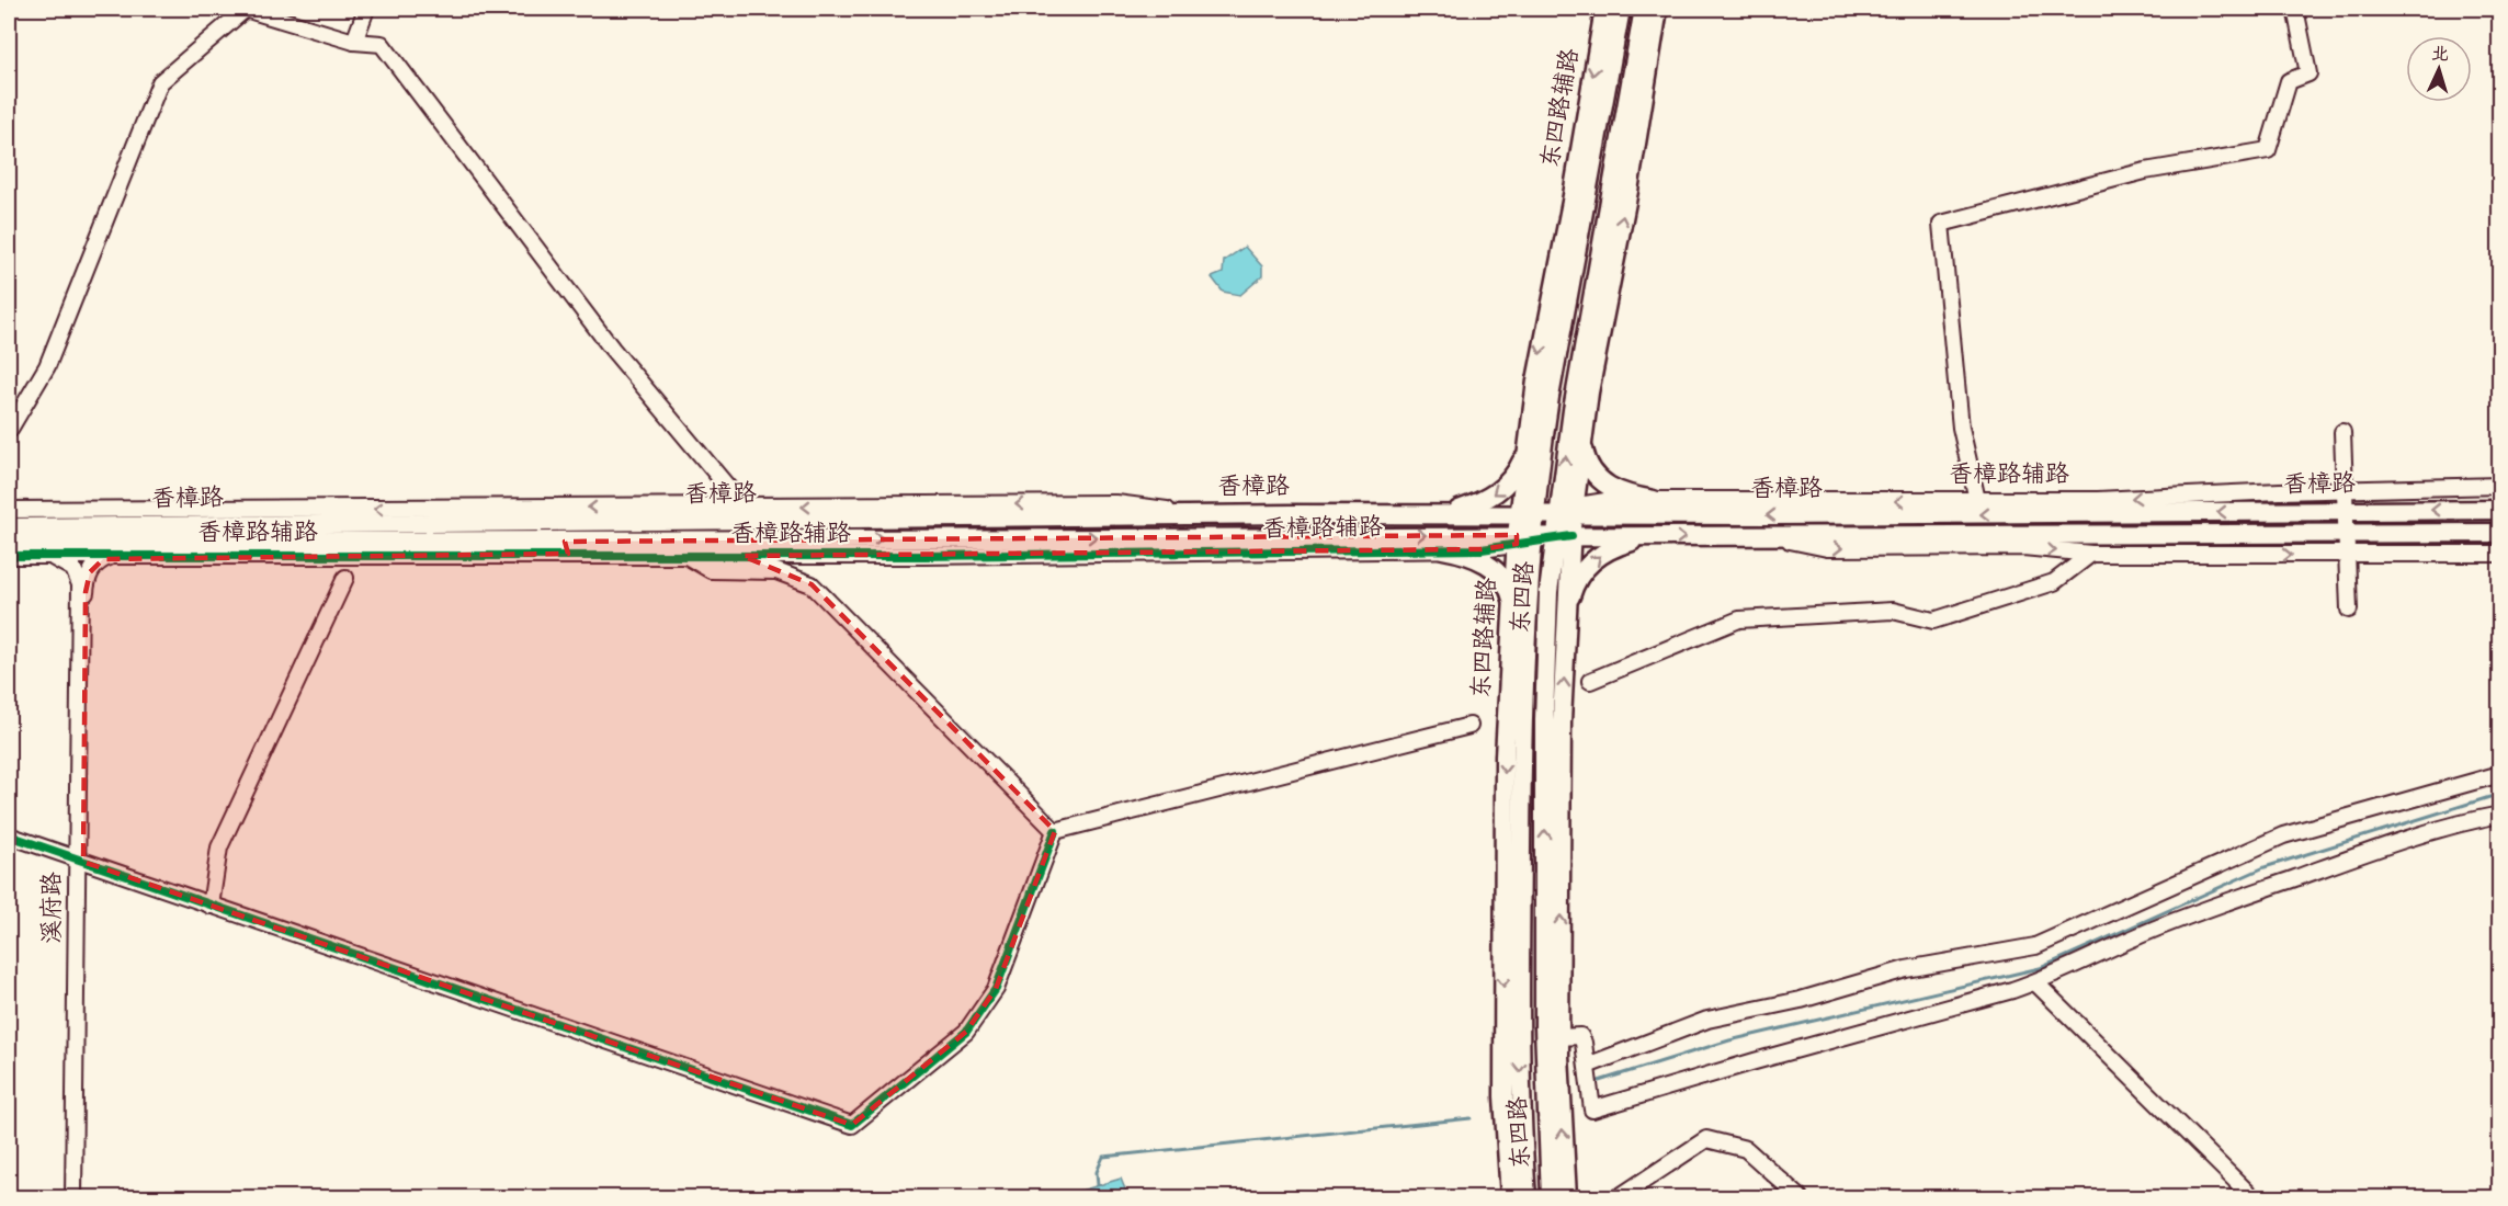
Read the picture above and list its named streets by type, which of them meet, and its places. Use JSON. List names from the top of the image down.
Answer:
{
  "streets": {
    "main road": ["东四路辅路", "香樟路", "东四路"],
    "street": ["香樟路辅路", "溪府路"]
  },
  "crossings": [
    ["东四路辅路", "香樟路辅路"],
    ["东四路辅路", "香樟路"],
    ["东四路辅路", "东四路"],
    ["香樟路辅路", "香樟路"],
    ["香樟路辅路", "东四路"],
    ["香樟路辅路", "溪府路"],
    ["香樟路", "东四路"]
  ],
  "north": "top"
}
